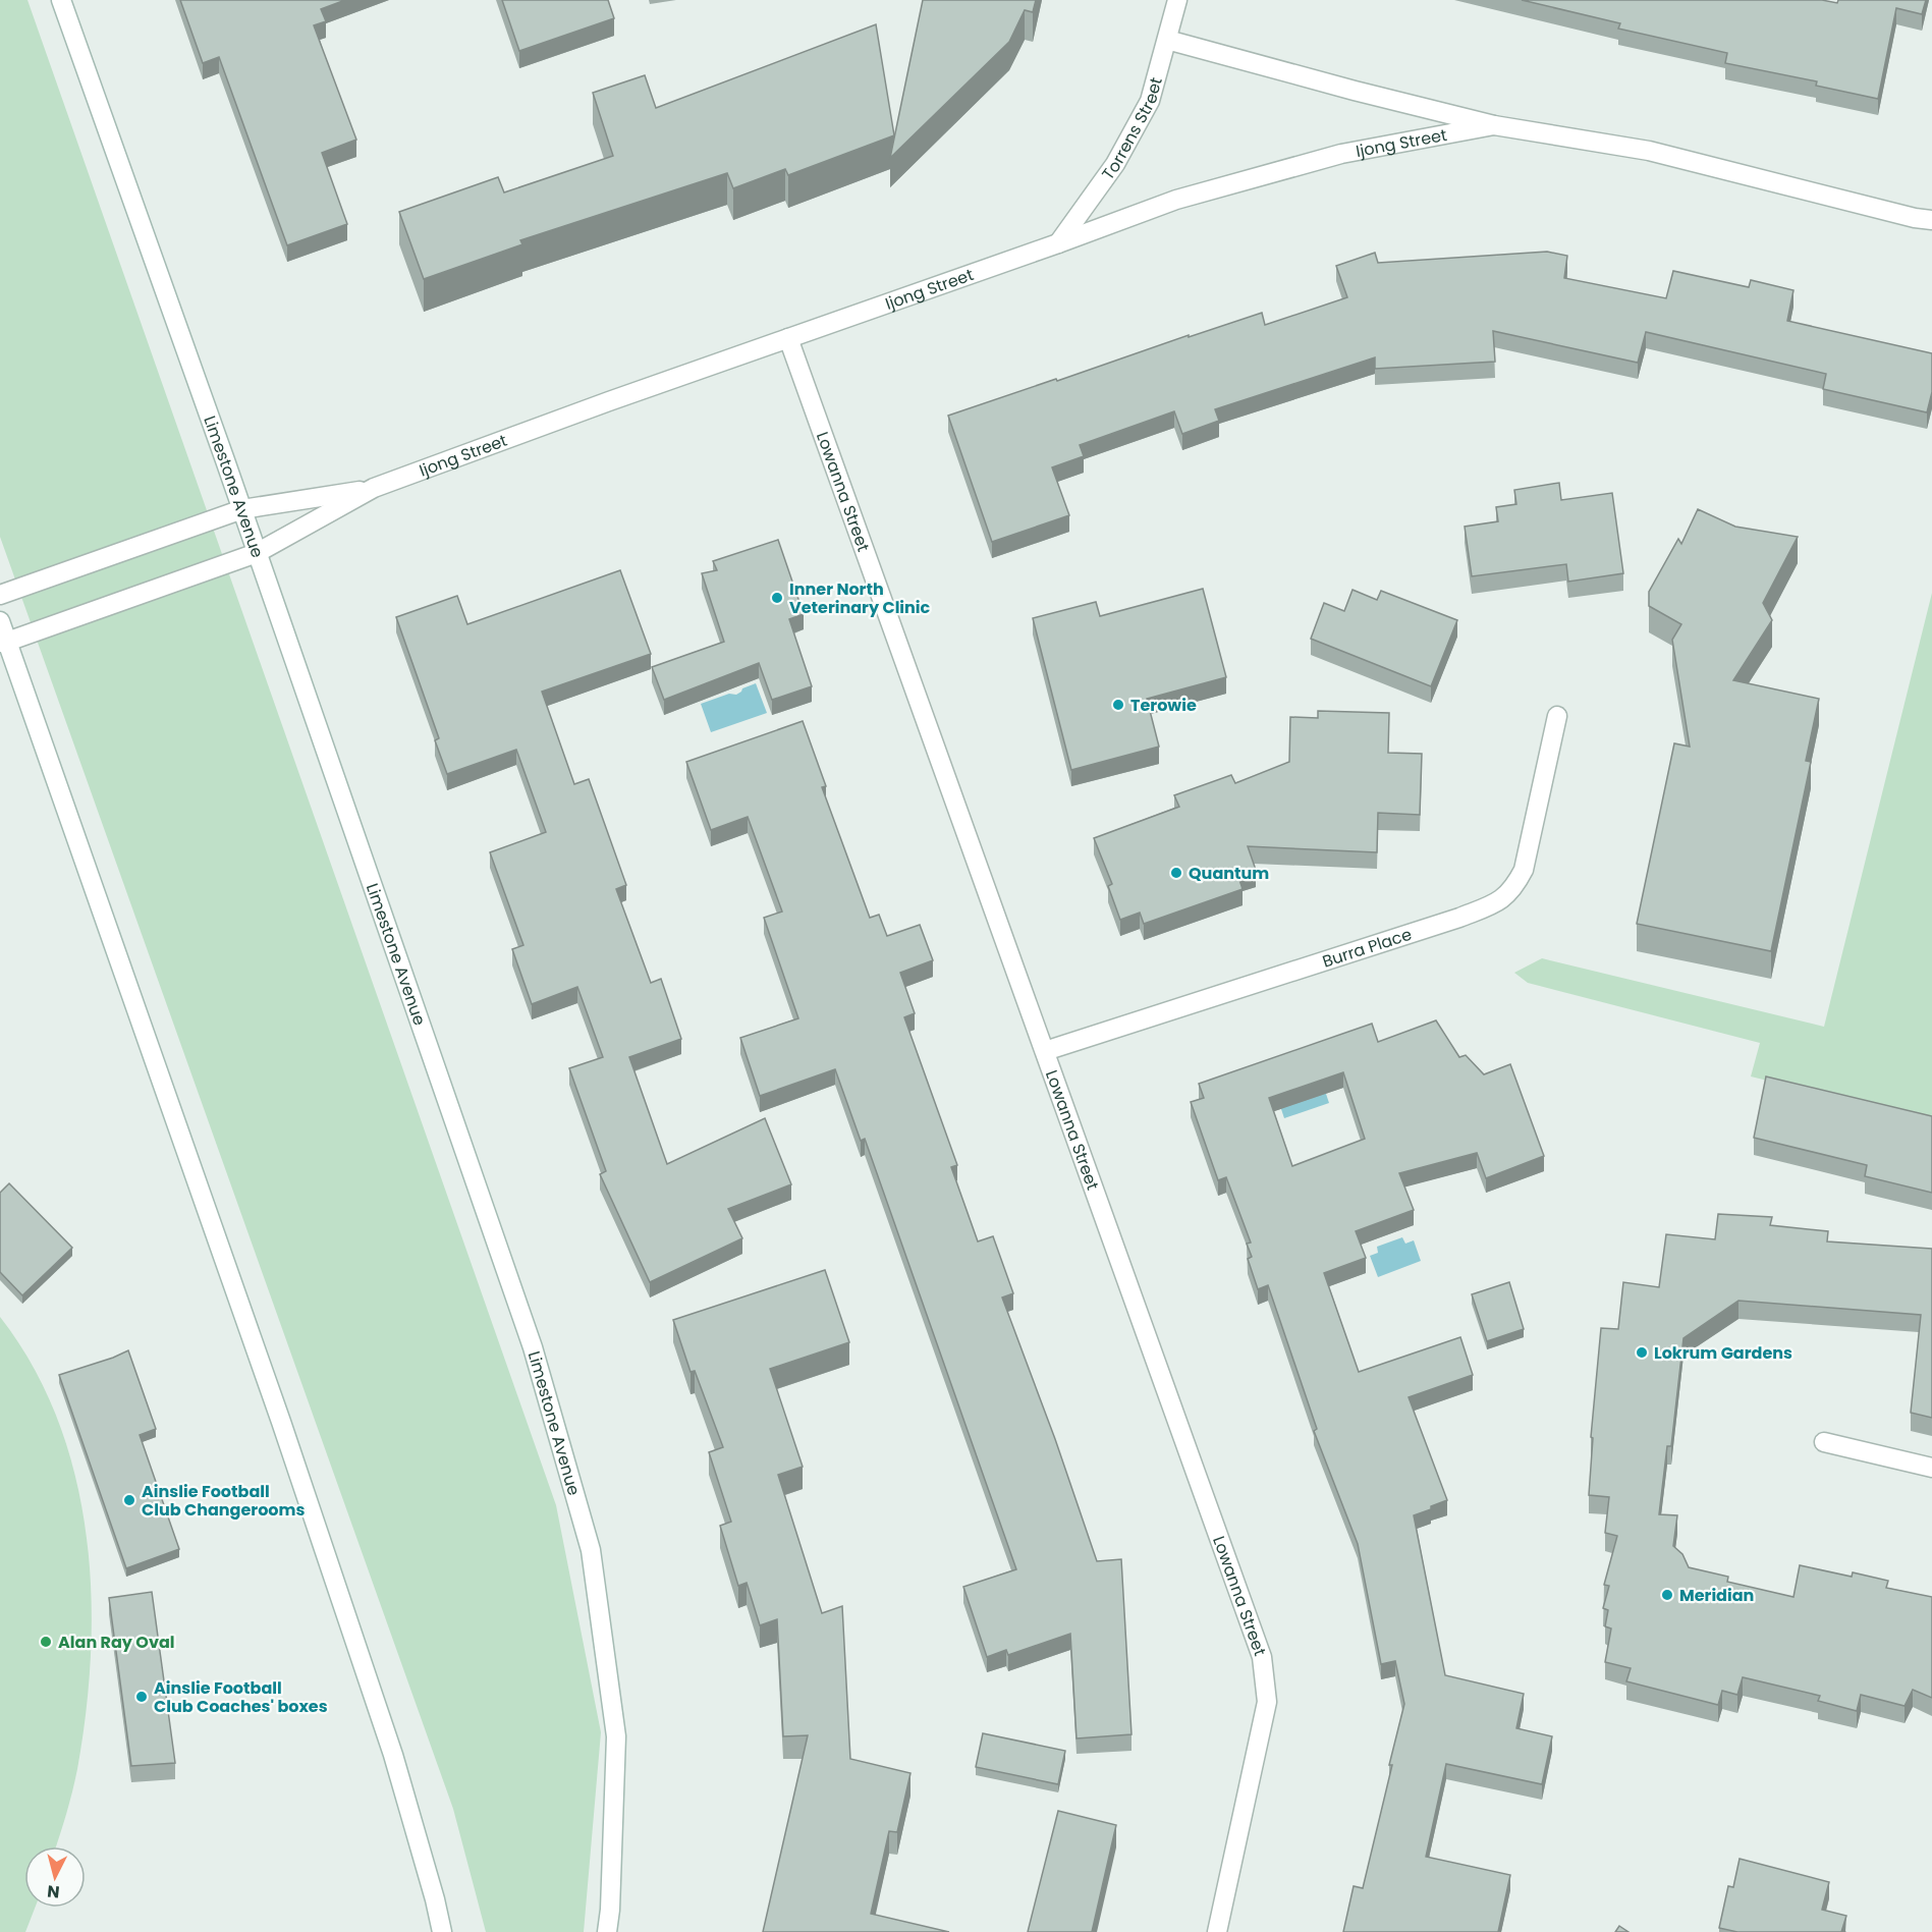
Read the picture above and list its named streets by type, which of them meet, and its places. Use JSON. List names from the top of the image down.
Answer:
{
  "streets": {
    "street": [
      "Torrens Street",
      "Ijong Street",
      "Limestone Avenue",
      "Lowanna Street",
      "Burra Place"
    ]
  },
  "crossings": [
    ["Torrens Street", "Ijong Street"],
    ["Ijong Street", "Limestone Avenue"],
    ["Ijong Street", "Lowanna Street"],
    ["Lowanna Street", "Burra Place"]
  ],
  "places": [
    "Inner North Veterinary Clinic",
    "Terowie",
    "Quantum",
    "Lokrum Gardens",
    "Ainslie Football Club Changerooms",
    "Meridian",
    "Alan Ray Oval",
    "Ainslie Football Club Coaches' boxes"
  ],
  "north": "bottom"
}
